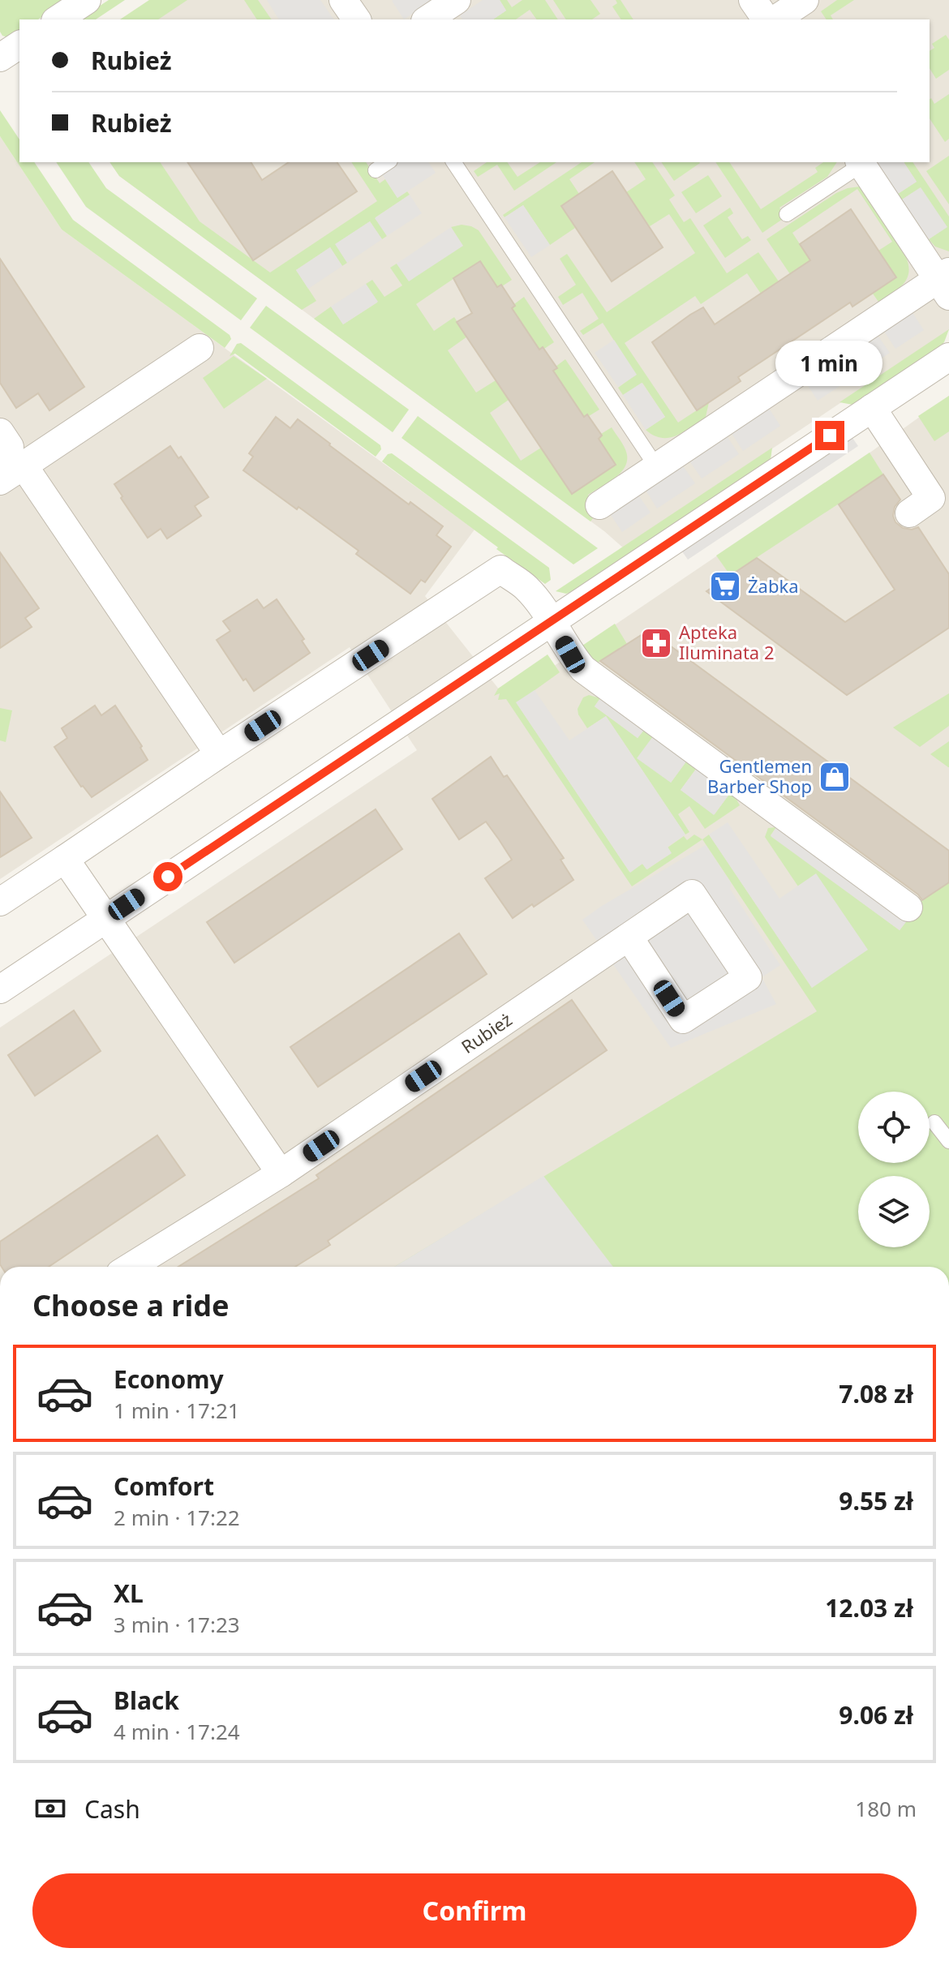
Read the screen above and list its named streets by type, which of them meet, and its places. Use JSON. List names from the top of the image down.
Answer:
{
  "streets": {
    "street": ["Rubież"]
  },
  "places": {
    "supermarket": ["Żabka"],
    "pharmacy": ["Apteka Iluminata 2"],
    "shop": ["Gentlemen Barber Shop"]
  },
  "page": {
    "banner": ["Rubież", "Rubież"],
    "bubble": "1 min",
    "heading": "Choose a ride",
    "list": [
      {
        "name": "Economy",
        "note": "1 min · 17:21",
        "value": "7.08 zł"
      },
      {
        "name": "Comfort",
        "note": "2 min · 17:22",
        "value": "9.55 zł"
      },
      {
        "name": "XL",
        "note": "3 min · 17:23",
        "value": "12.03 zł"
      },
      {
        "name": "Black",
        "note": "4 min · 17:24",
        "value": "9.06 zł"
      }
    ],
    "pay": ["Cash", "180 m"],
    "buttons": "Confirm"
  }
}
